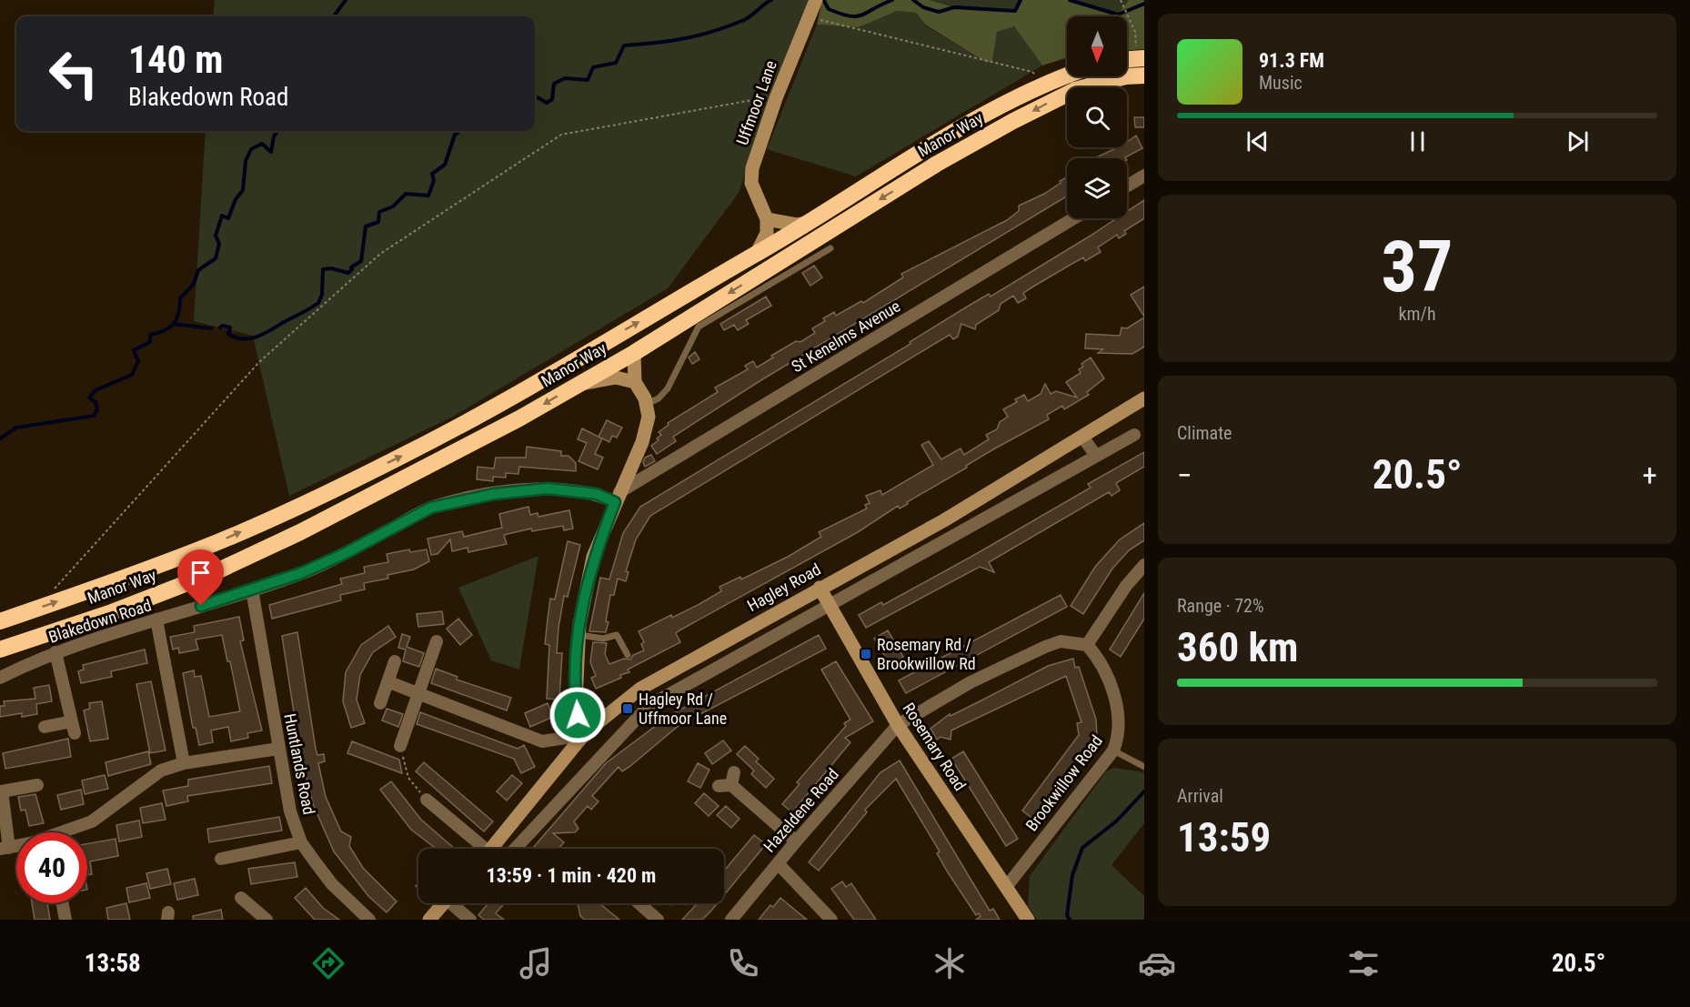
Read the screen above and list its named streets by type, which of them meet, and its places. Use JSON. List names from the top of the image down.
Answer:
{
  "streets": {
    "highway": ["Manor Way"],
    "street": [
      "Uffmoor Lane",
      "St Kenelms Avenue",
      "Hagley Road",
      "Blakedown Road",
      "Rosemary Road",
      "Huntlands Road",
      "Brookwillow Road",
      "Hazeldene Road"
    ]
  },
  "crossings": [
    ["St Kenelms Avenue", "Blakedown Road"],
    ["Hagley Road", "Rosemary Road"],
    ["Blakedown Road", "Huntlands Road"],
    ["Rosemary Road", "Brookwillow Road"],
    ["Rosemary Road", "Hazeldene Road"]
  ],
  "places": {
    "transit": ["Rosemary Rd / Brookwillow Rd", "Hagley Rd / Uffmoor Lane"]
  },
  "north": "bottom",
  "page": {
    "turn": ["140 m", "Blakedown Road"],
    "song": ["91.3 FM", "Music"],
    "tile": [
      ["37", "km/h"],
      "Climate",
      ["Range · 72%", "360 km"],
      ["Arrival", "13:59"]
    ],
    "heat": ["−", "20.5°", "+"],
    "limit": "40",
    "trip": "13:59 · 1 min · 420 m",
    "tabs": ["13:58", "20.5°"]
  }
}
